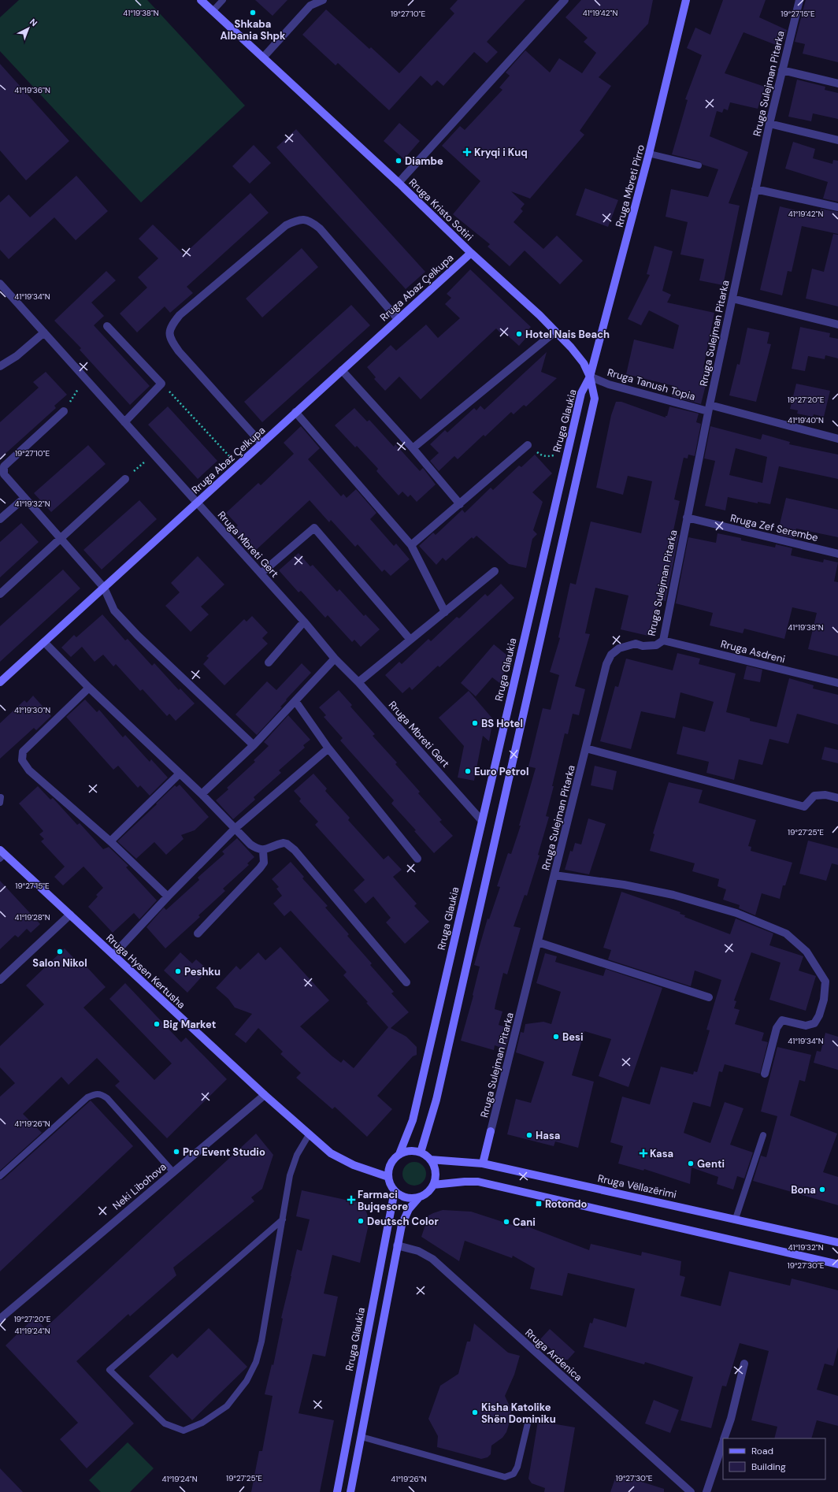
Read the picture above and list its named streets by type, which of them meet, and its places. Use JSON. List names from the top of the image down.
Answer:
{
  "streets": {
    "main road": [
      "Rruga Sulejman Pitarka",
      "Rruga Mbreti Pirro",
      "Rruga Kristo Sotiri",
      "Rruga Abaz Çelkupa",
      "Rruga Glaukia",
      "Rruga Hysen Kertusha",
      "Rruga Vëllazërimi"
    ],
    "street": [
      "Rruga Tanush Topia",
      "Rruga Zef Serembe",
      "Rruga Mbreti Gert",
      "Rruga Asdreni",
      "Neki Libohova",
      "Rruga Ardenica"
    ]
  },
  "crossings": [
    ["Rruga Sulejman Pitarka", "Rruga Tanush Topia"],
    ["Rruga Sulejman Pitarka", "Rruga Zef Serembe"],
    ["Rruga Sulejman Pitarka", "Rruga Asdreni"],
    ["Rruga Sulejman Pitarka", "Rruga Vëllazërimi"],
    ["Rruga Mbreti Pirro", "Rruga Kristo Sotiri"],
    ["Rruga Mbreti Pirro", "Rruga Tanush Topia"],
    ["Rruga Mbreti Pirro", "Rruga Glaukia"],
    ["Rruga Kristo Sotiri", "Rruga Abaz Çelkupa"],
    ["Rruga Kristo Sotiri", "Rruga Tanush Topia"],
    ["Rruga Kristo Sotiri", "Rruga Glaukia"],
    ["Rruga Abaz Çelkupa", "Rruga Mbreti Gert"],
    ["Rruga Tanush Topia", "Rruga Glaukia"],
    ["Rruga Glaukia", "Rruga Mbreti Gert"],
    ["Rruga Glaukia", "Rruga Hysen Kertusha"],
    ["Rruga Glaukia", "Rruga Vëllazërimi"],
    ["Rruga Hysen Kertusha", "Neki Libohova"],
    ["Rruga Hysen Kertusha", "Rruga Vëllazërimi"]
  ],
  "places": {
    "other": [
      "Shkaba Albania Shpk",
      "Diambe",
      "Hotel Nais Beach",
      "BS Hotel",
      "Euro Petrol",
      "Salon Nikol",
      "Peshku",
      "Big Market",
      "Besi",
      "Hasa",
      "Pro Event Studio",
      "Genti",
      "Bona",
      "Deutsch Color",
      "Cani",
      "Kisha Katolike Shën Dominiku"
    ],
    "health": ["Kryqi i Kuq", "Kasa", "Farmaci Bujqesore"],
    "transit": ["Rotondo"]
  },
  "legend": ["Road", "Building"],
  "north": "top right",
  "coordinates": [
    "41°19'38\"N",
    "41°19'42\"N",
    "19°27'10\"E",
    "19°27'15\"E",
    "41°19'36\"N",
    "41°19'34\"N",
    "19°27'20\"E",
    "41°19'40\"N",
    "41°19'32\"N",
    "41°19'30\"N",
    "19°27'25\"E",
    "41°19'28\"N",
    "41°19'26\"N",
    "19°27'30\"E",
    "41°19'24\"N"
  ]
}
